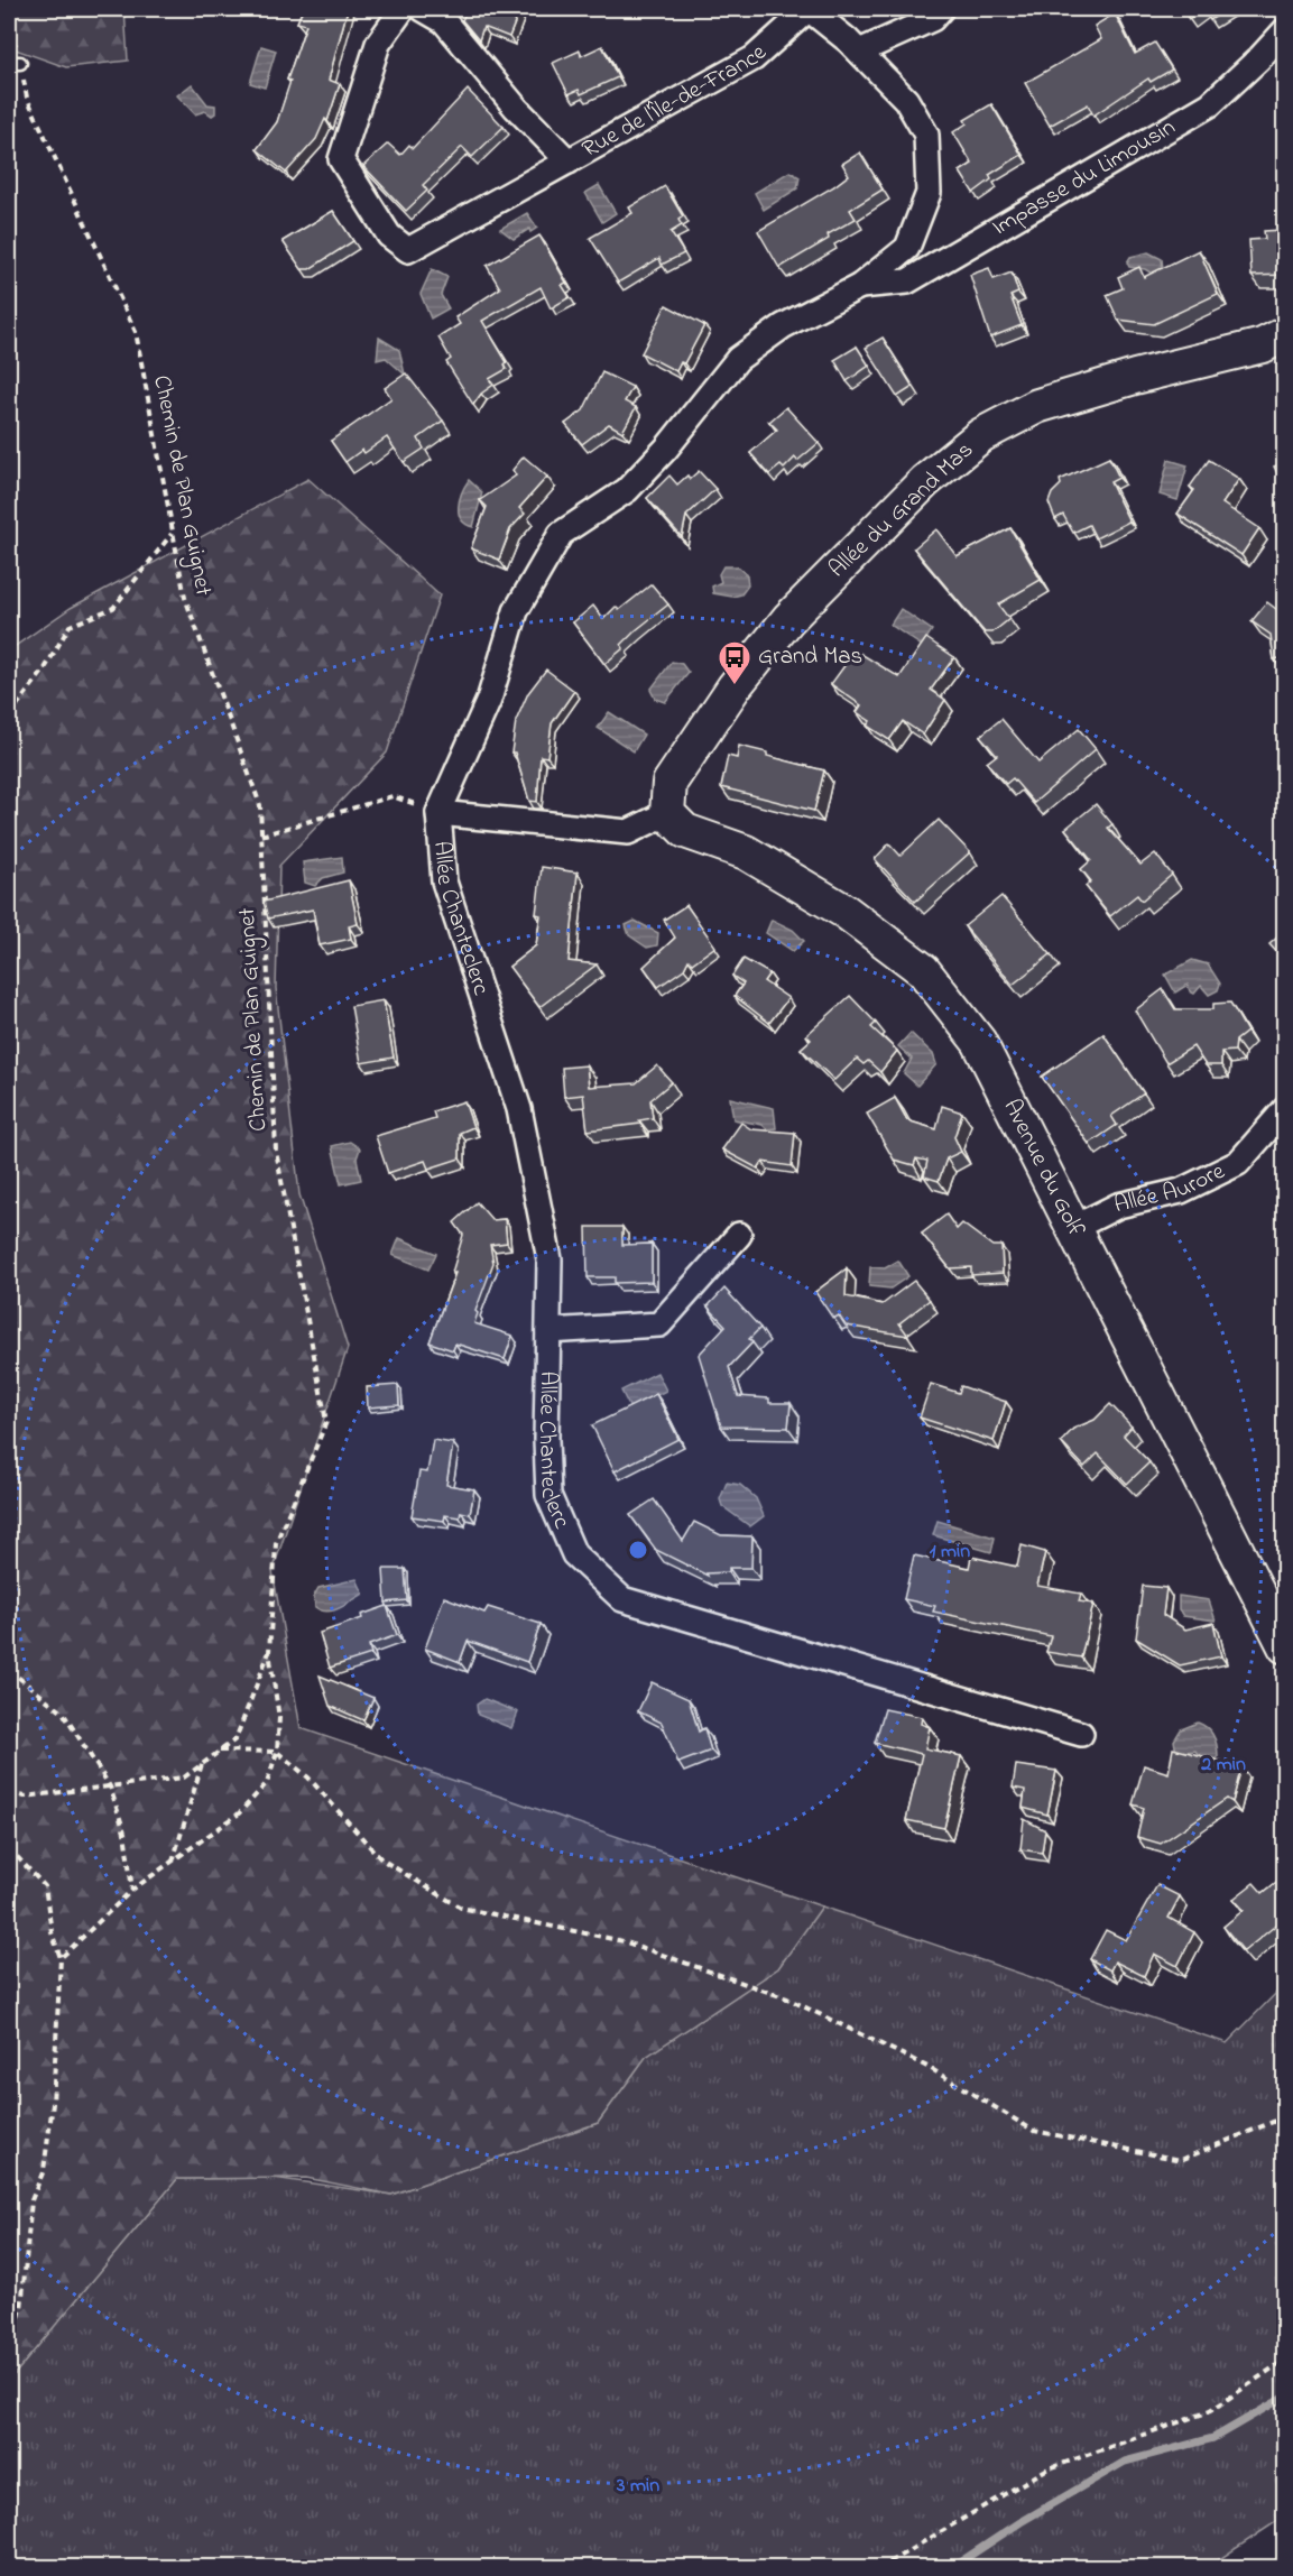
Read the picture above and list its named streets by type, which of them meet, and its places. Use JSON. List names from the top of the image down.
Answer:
{
  "streets": {
    "street": [
      "Rue de l'Île-de-France",
      "Impasse du Limousin",
      "Allée du Grand Mas",
      "Allée Chanteclerc",
      "Avenue du Golf",
      "Allée Aurore"
    ],
    "path": ["Chemin de Plan Guignet"]
  },
  "crossings": [
    ["Allée du Grand Mas", "Avenue du Golf"],
    ["Avenue du Golf", "Allée Aurore"]
  ],
  "places": {
    "bus stop": ["Grand Mas"]
  },
  "rings": ["1 min", "2 min", "3 min"]
}
